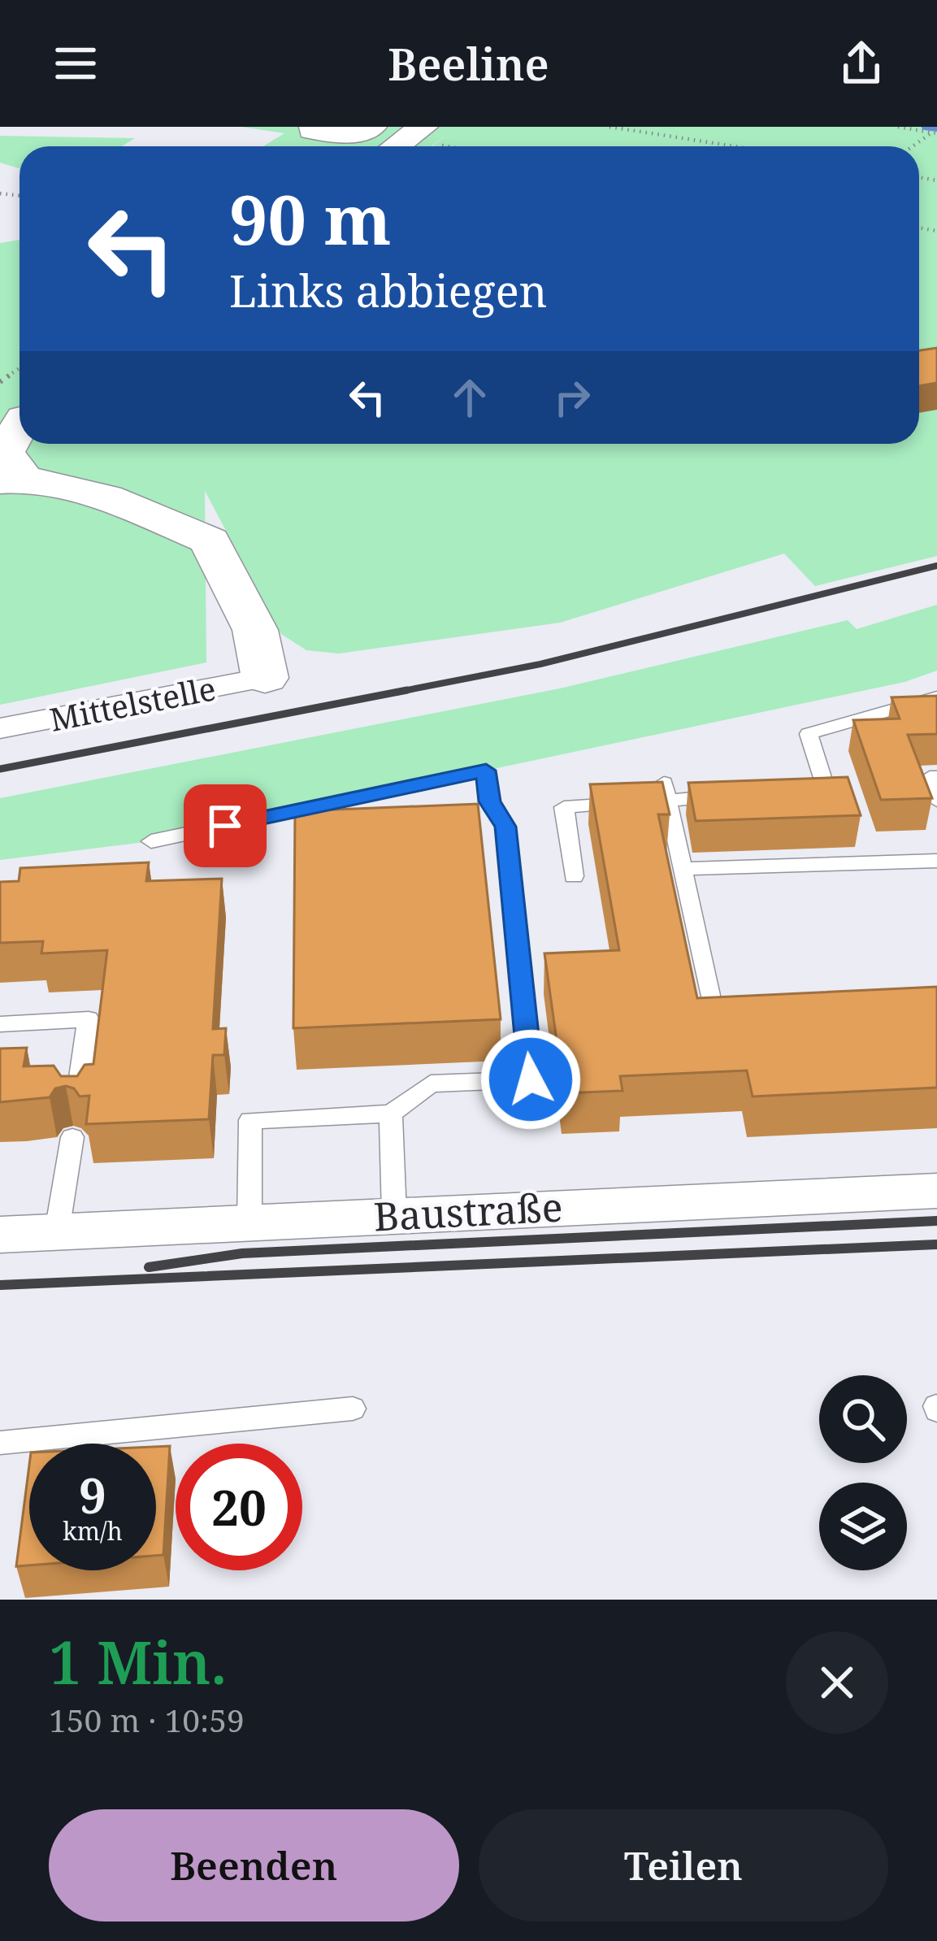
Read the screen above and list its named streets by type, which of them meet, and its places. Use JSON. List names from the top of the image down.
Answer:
{
  "streets": {
    "street": ["Mittelstelle", "Baustraße"]
  },
  "page": {
    "header": "Beeline",
    "turn": ["90 m", "Links abbiegen"],
    "speed": "9 km/h",
    "limit": "20",
    "heading": ["1 Min.", "150 m · 10:59"],
    "buttons": ["Beenden", "Teilen"]
  }
}
